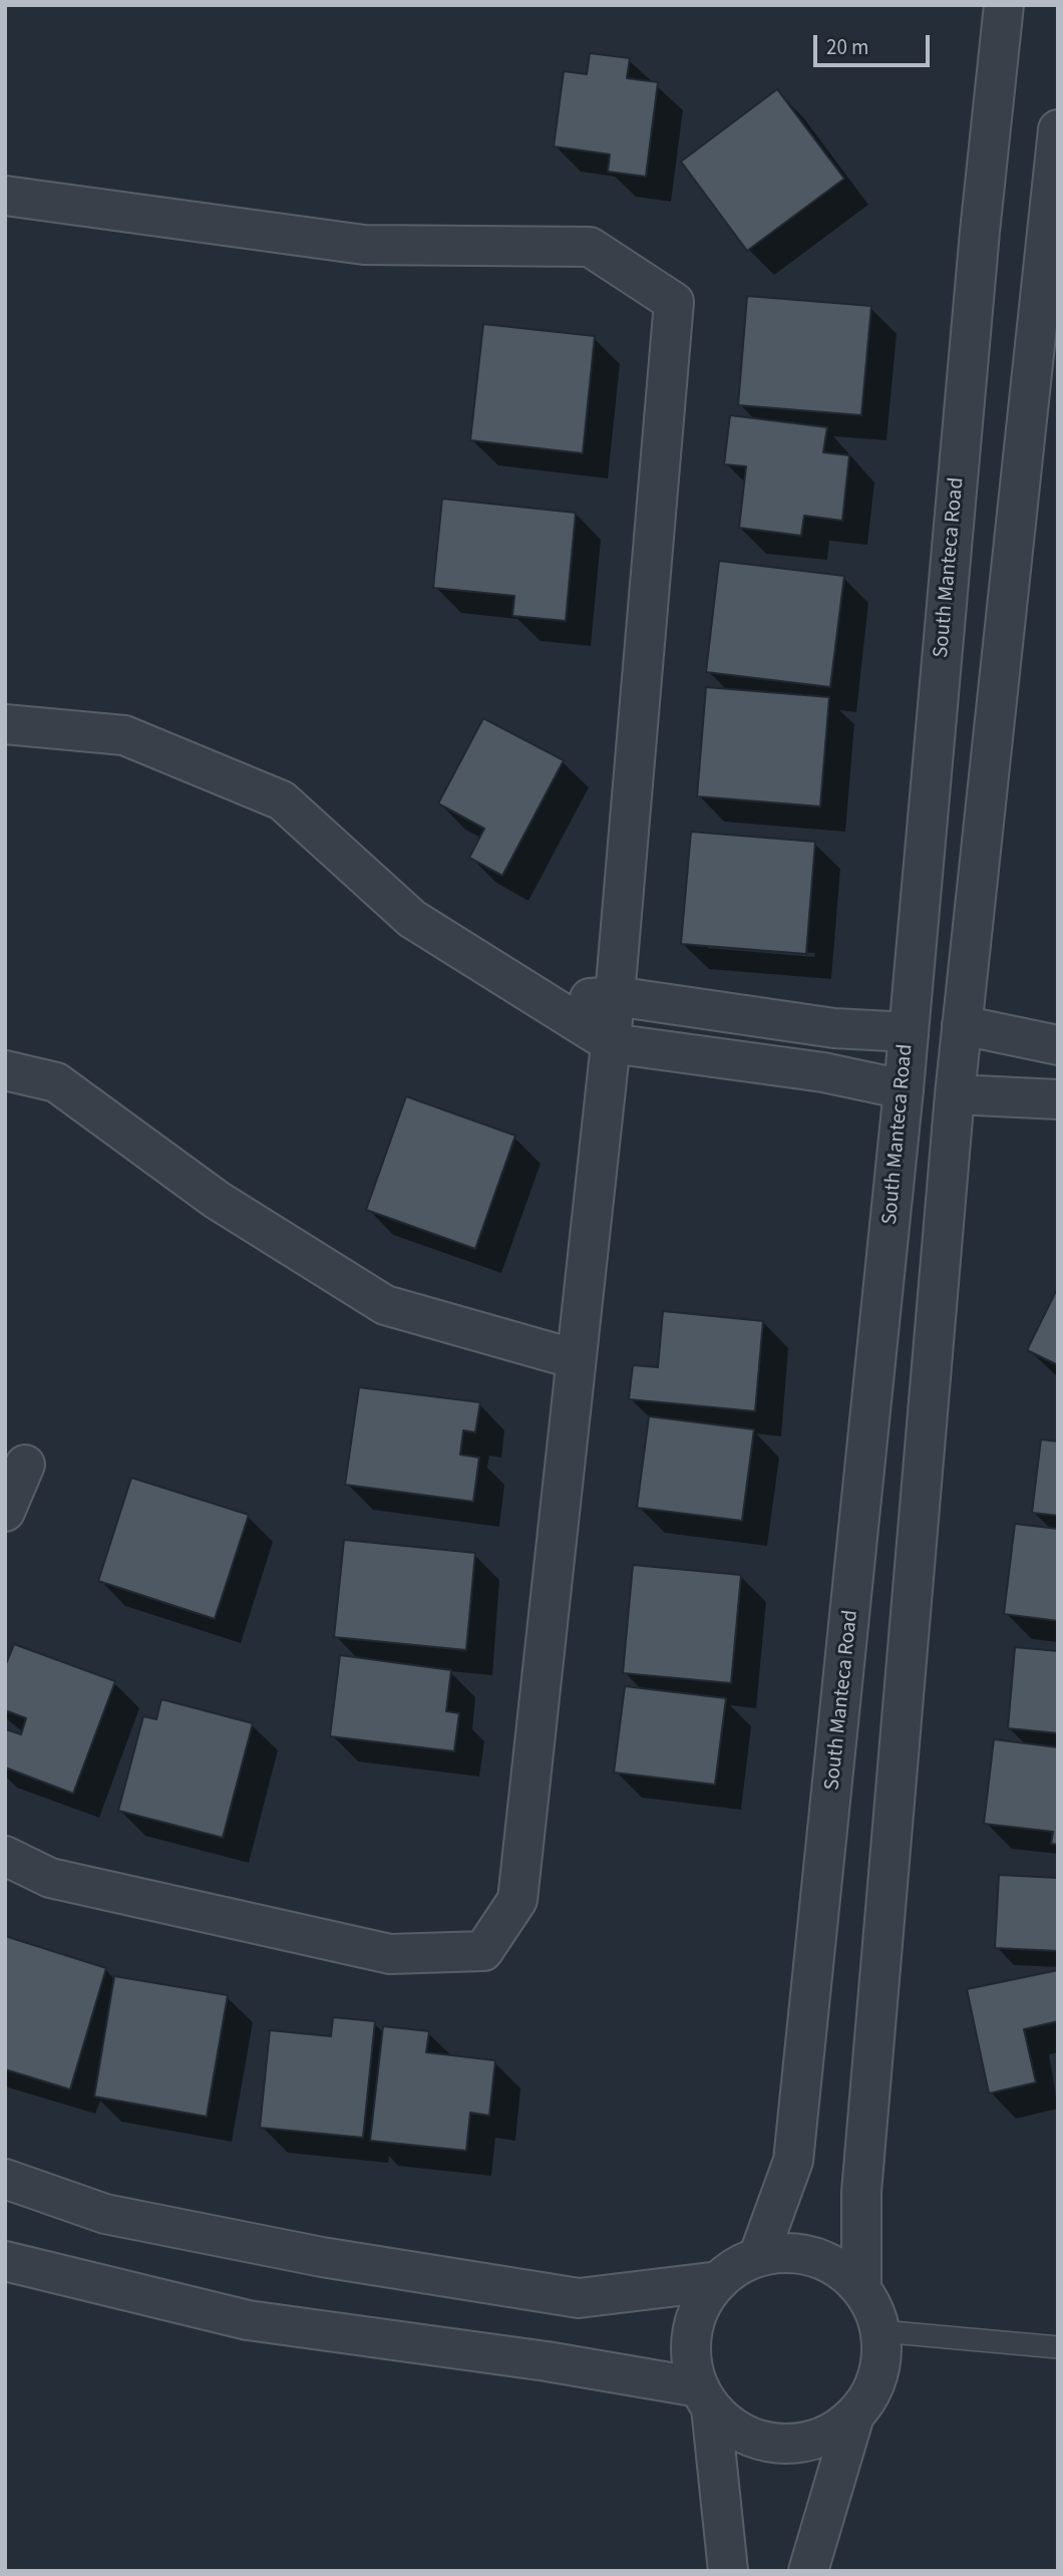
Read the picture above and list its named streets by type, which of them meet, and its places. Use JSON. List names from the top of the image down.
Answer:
{
  "streets": {
    "street": ["South Manteca Road"]
  },
  "scale_bar": "20 m"
}
